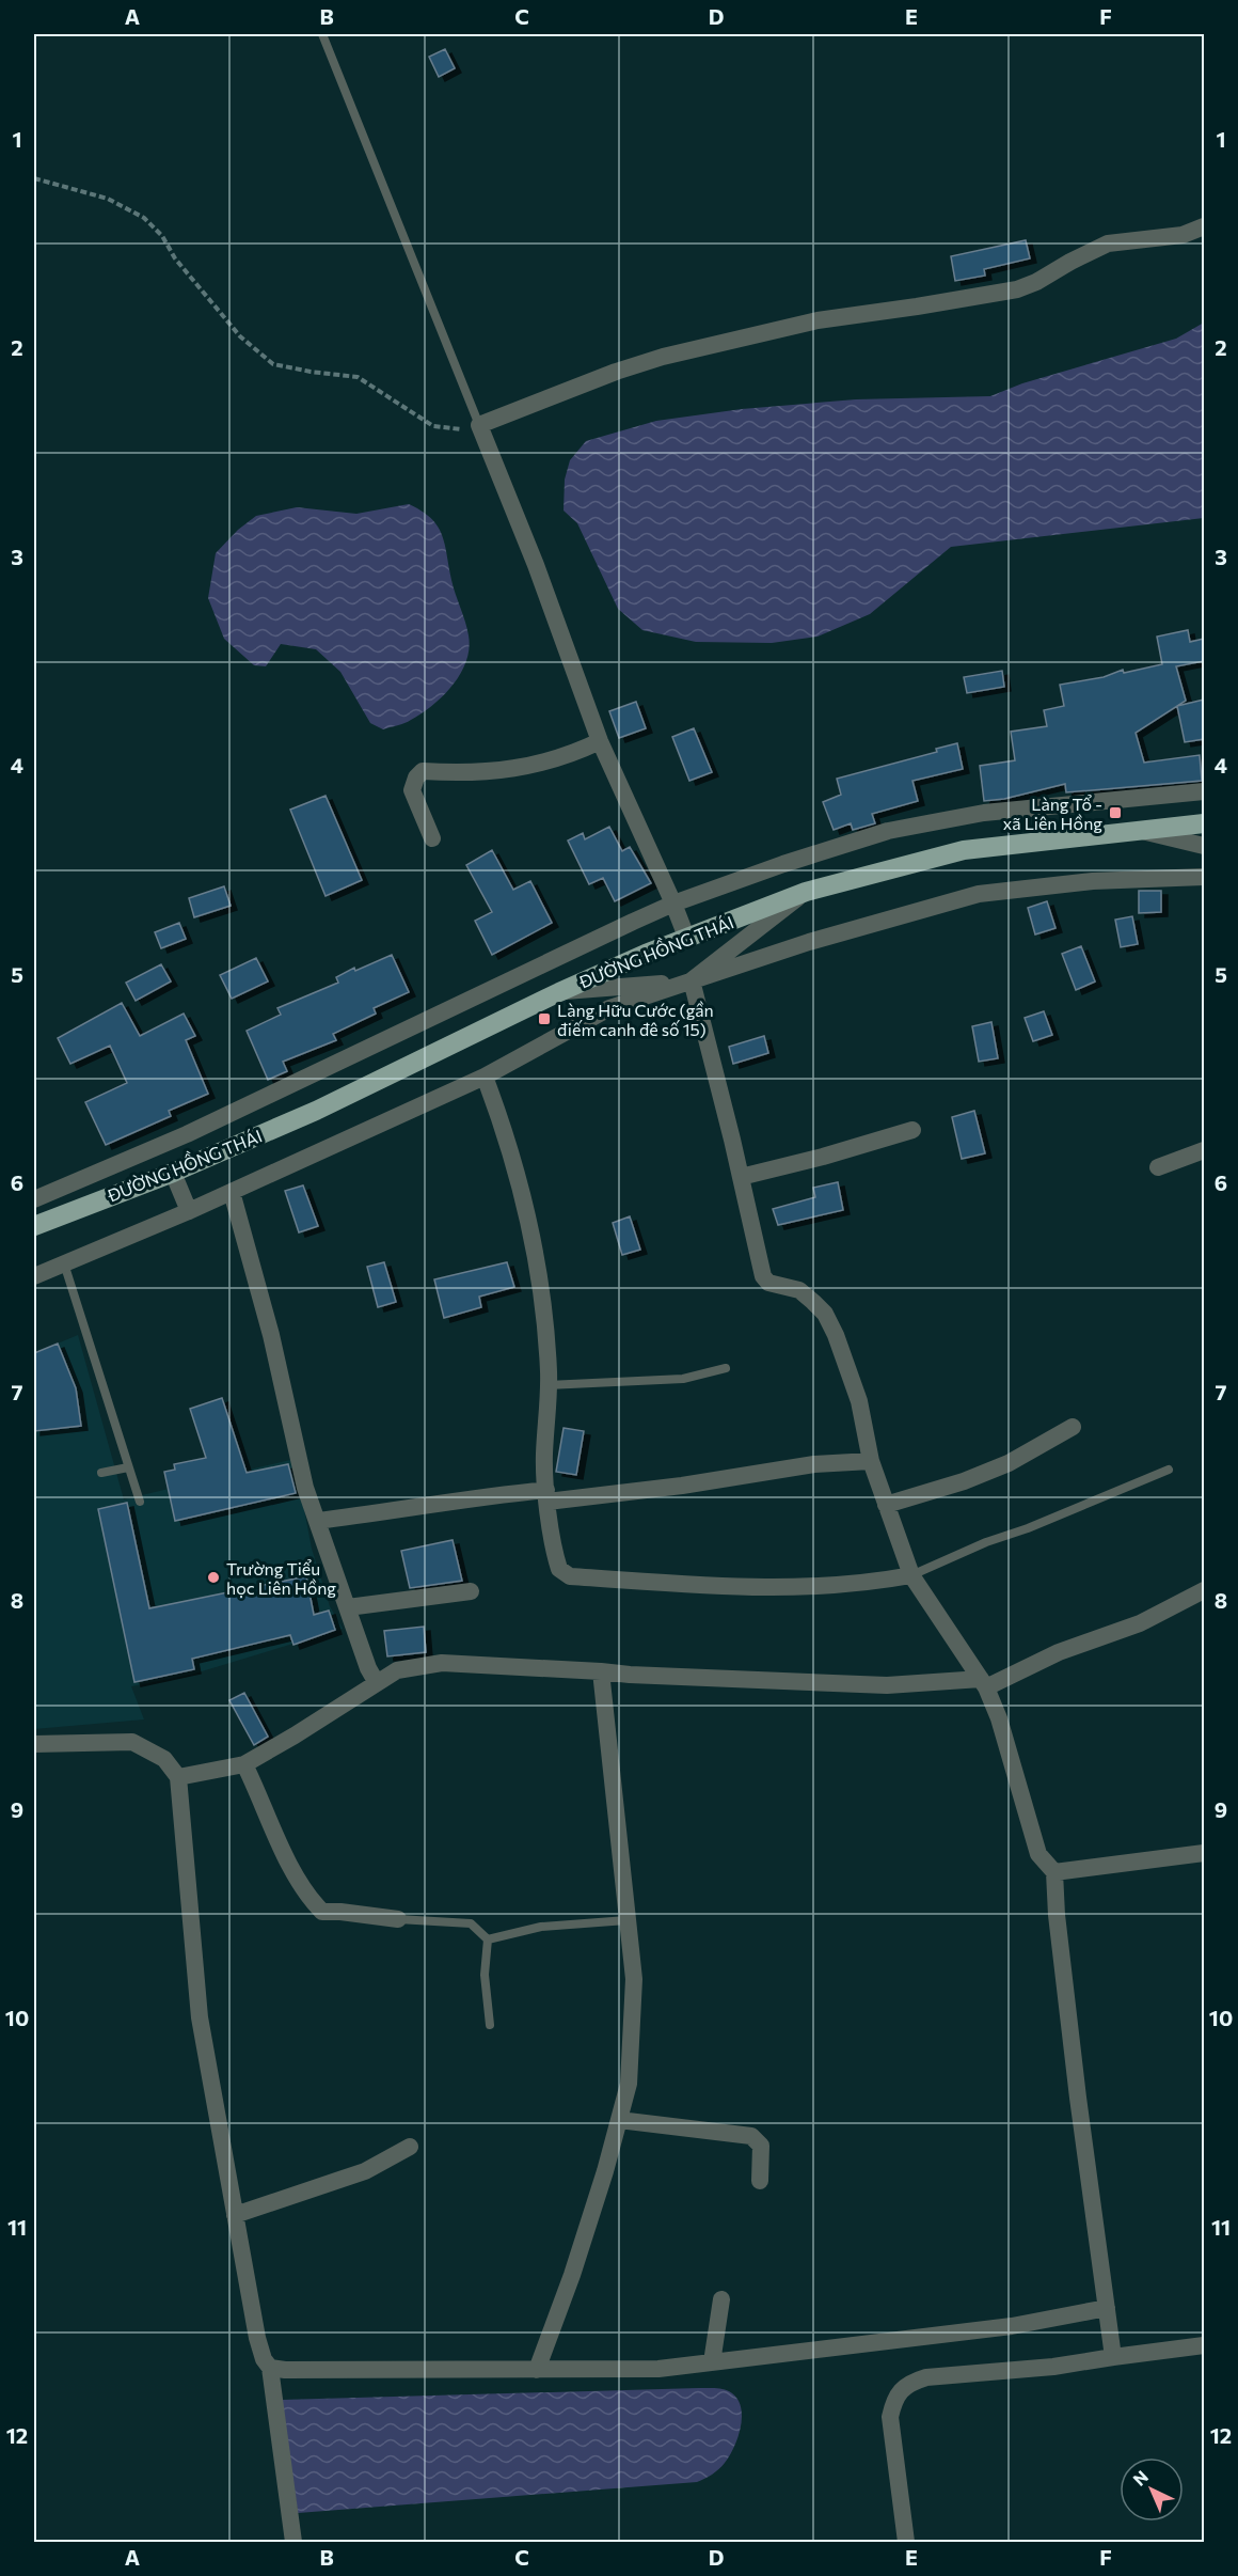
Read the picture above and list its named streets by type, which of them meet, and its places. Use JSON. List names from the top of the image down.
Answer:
{
  "streets": {
    "main road": ["ĐƯỜNG HỒNG THÁI"]
  },
  "places": {
    "transit": ["Làng Tổ - xã Liên Hồng", "Làng Hữu Cước (gần điếm canh đê số 15)"],
    "other": ["Trường Tiểu học Liên Hồng"]
  },
  "north": "top left",
  "grid": {
    "columns": [
      "A",
      "B",
      "C",
      "D",
      "E",
      "F"
    ],
    "rows": [
      "1",
      "2",
      "3",
      "4",
      "5",
      "6",
      "7",
      "8",
      "9",
      "10",
      "11",
      "12"
    ]
  }
}
